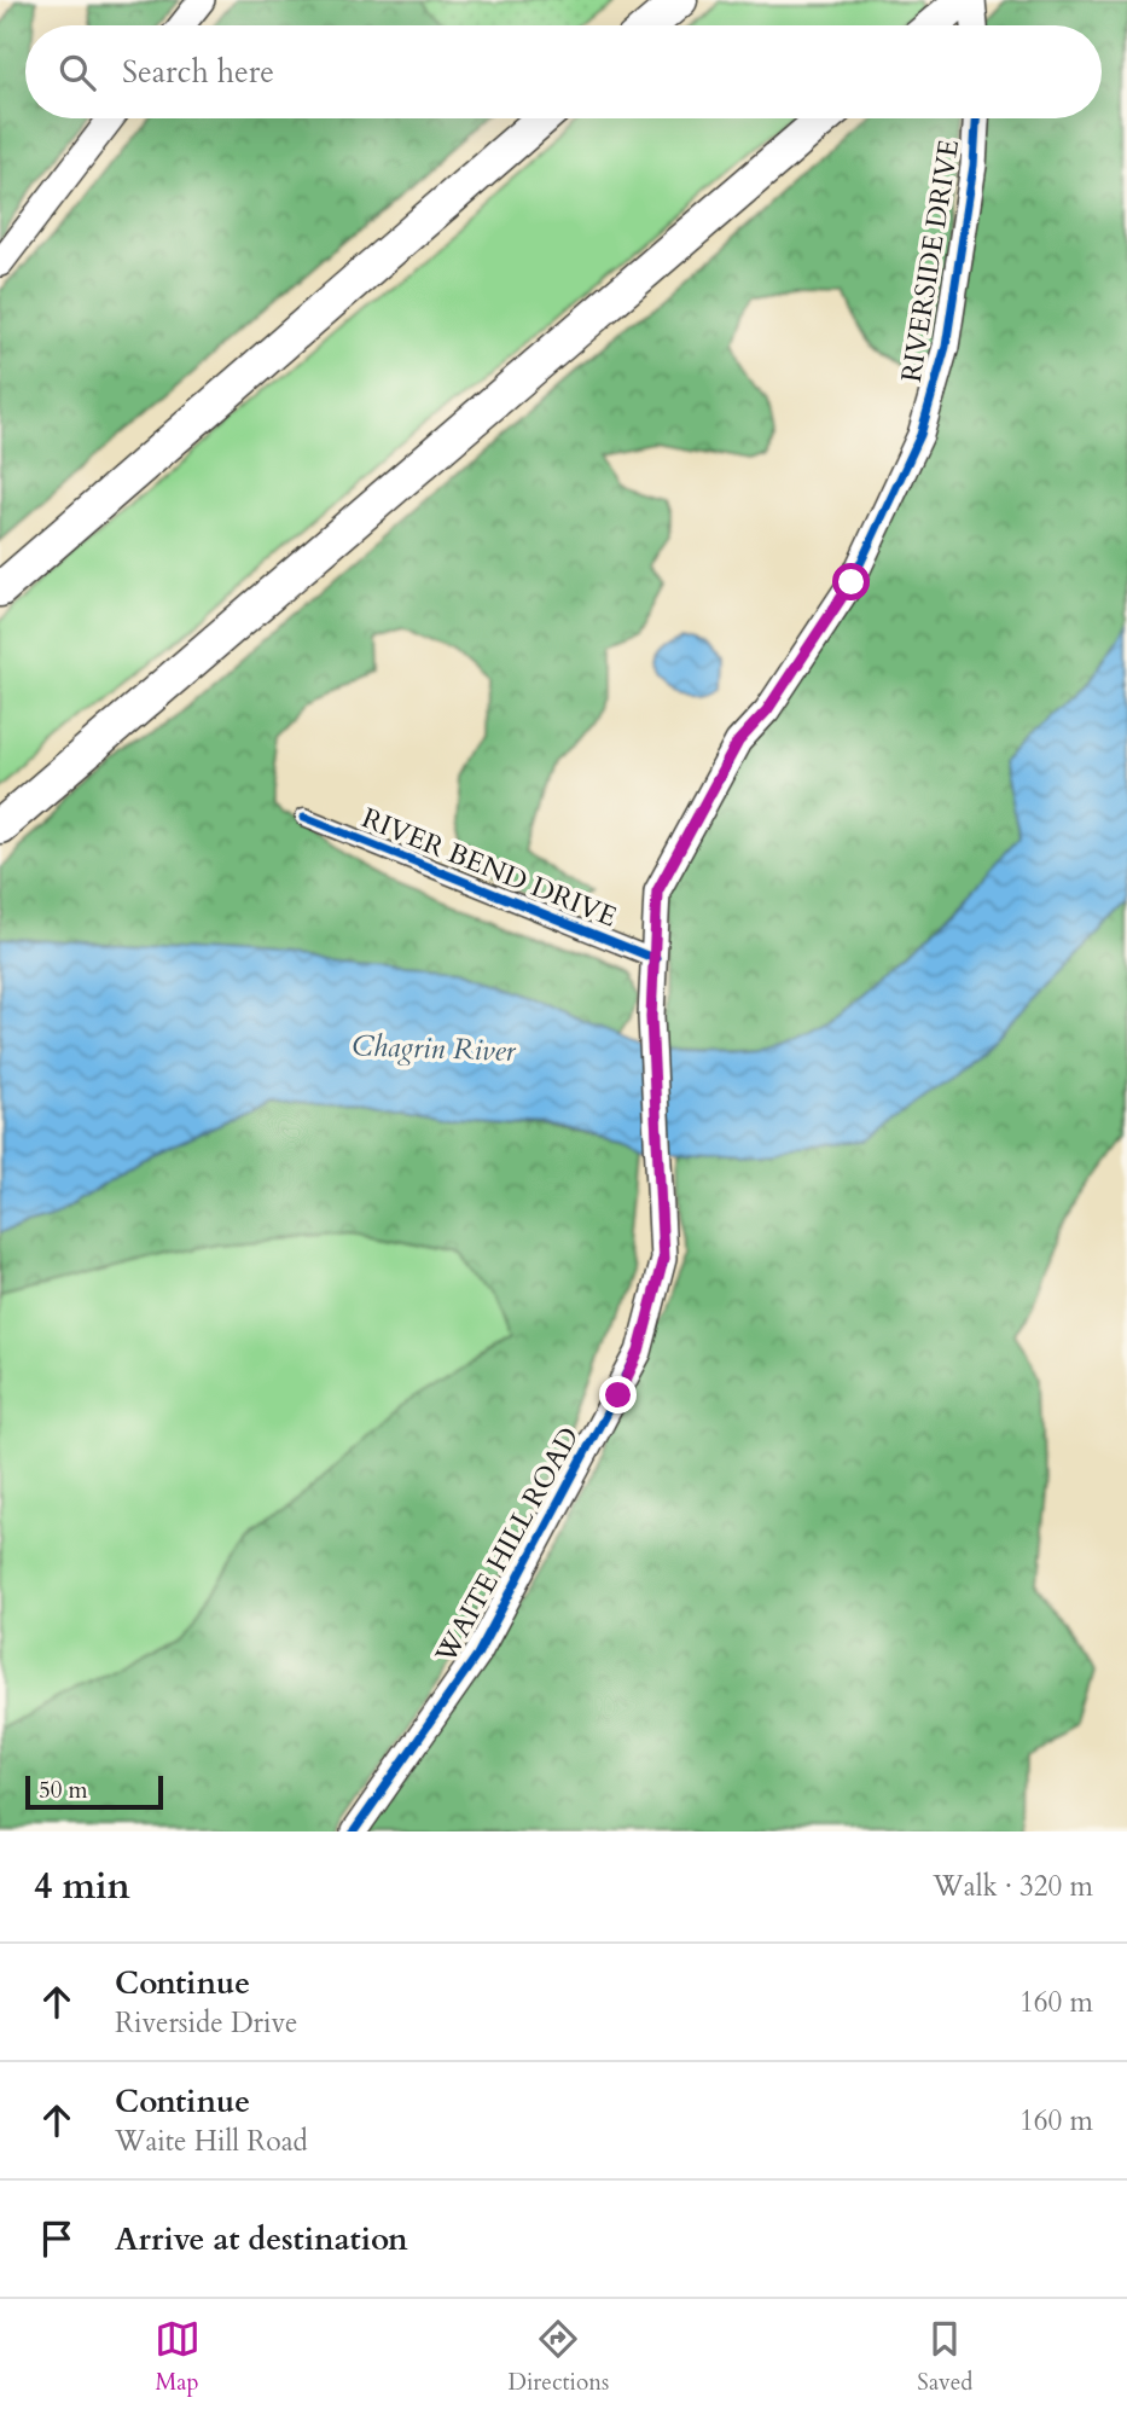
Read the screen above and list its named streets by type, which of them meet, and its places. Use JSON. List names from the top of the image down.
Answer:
{
  "streets": {
    "street": ["RIVERSIDE DRIVE", "RIVER BEND DRIVE", "WAITE HILL ROAD"]
  },
  "crossings": [
    ["RIVERSIDE DRIVE", "RIVER BEND DRIVE"],
    ["RIVERSIDE DRIVE", "WAITE HILL ROAD"],
    ["RIVER BEND DRIVE", "WAITE HILL ROAD"]
  ],
  "water": ["Chagrin River"],
  "scale_bar": "50 m",
  "page": {
    "search": "Search here",
    "scale": "50 m",
    "heading": ["4 min", "Walk · 320 m"],
    "list": [
      ["Continue", "Riverside Drive", "160 m"],
      ["Continue", "Waite Hill Road", "160 m"],
      "Arrive at destination"
    ],
    "nav": ["Map", "Directions", "Saved"]
  }
}
